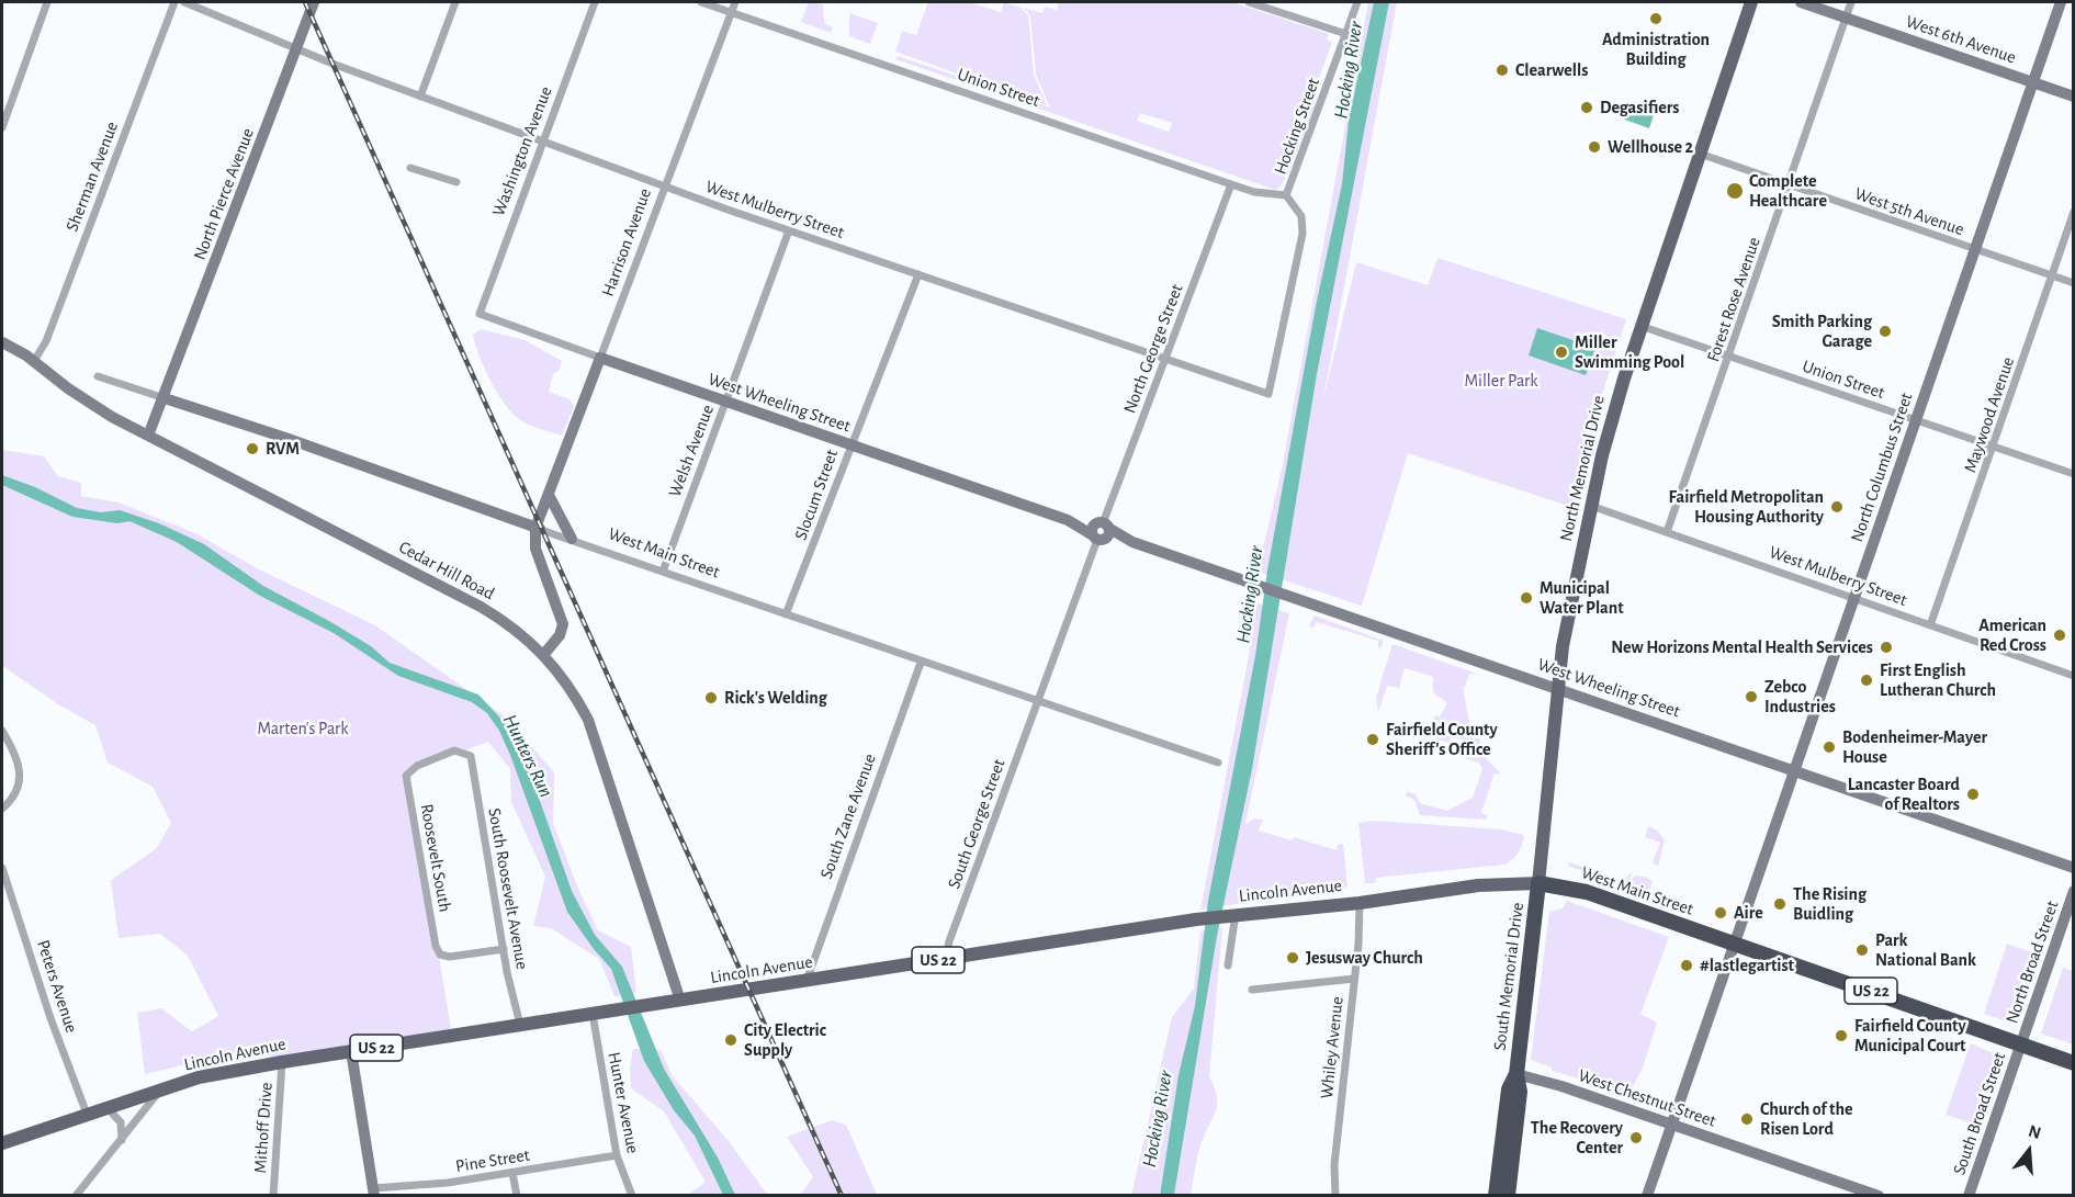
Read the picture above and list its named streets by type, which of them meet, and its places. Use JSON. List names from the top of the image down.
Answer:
{
  "streets": {
    "highway": ["West Main Street", "US 22", "South Memorial Drive"],
    "main road": ["North Memorial Drive", "Lincoln Avenue"],
    "street": [
      "West 6th Avenue",
      "Union Street",
      "Hocking Street",
      "Washington Avenue",
      "Sherman Avenue",
      "North Pierce Avenue",
      "West Mulberry Street",
      "West 5th Avenue",
      "Harrison Avenue",
      "Forest Rose Avenue",
      "North George Street",
      "West Wheeling Street",
      "Maywood Avenue",
      "Welsh Avenue",
      "North Columbus Street",
      "Slocum Street",
      "Cedar Hill Road",
      "South Zane Avenue",
      "South George Street",
      "Roosevelt South",
      "South Roosevelt Avenue",
      "North Broad Street",
      "Peters Avenue",
      "Whiley Avenue",
      "West Chestnut Street",
      "Hunter Avenue",
      "South Broad Street",
      "Mithoff Drive",
      "Pine Street"
    ]
  },
  "crossings": [
    ["West 6th Avenue", "Forest Rose Avenue"],
    ["West 6th Avenue", "North Columbus Street"],
    ["Union Street", "Hocking Street"],
    ["Union Street", "Harrison Avenue"],
    ["Union Street", "Forest Rose Avenue"],
    ["Union Street", "North George Street"],
    ["Union Street", "Maywood Avenue"],
    ["Union Street", "North Columbus Street"],
    ["Union Street", "North Memorial Drive"],
    ["Hocking Street", "West Mulberry Street"],
    ["Washington Avenue", "West Mulberry Street"],
    ["Washington Avenue", "West Wheeling Street"],
    ["Sherman Avenue", "Cedar Hill Road"],
    ["North Pierce Avenue", "West Mulberry Street"],
    ["North Pierce Avenue", "West Main Street"],
    ["North Pierce Avenue", "Cedar Hill Road"],
    ["West Mulberry Street", "Harrison Avenue"],
    ["West Mulberry Street", "Forest Rose Avenue"],
    ["West Mulberry Street", "North George Street"],
    ["West Mulberry Street", "Maywood Avenue"],
    ["West Mulberry Street", "Welsh Avenue"],
    ["West Mulberry Street", "North Columbus Street"],
    ["West Mulberry Street", "North Memorial Drive"],
    ["West Mulberry Street", "Slocum Street"],
    ["West 5th Avenue", "Forest Rose Avenue"],
    ["West 5th Avenue", "Maywood Avenue"],
    ["West 5th Avenue", "North Columbus Street"],
    ["West 5th Avenue", "North Memorial Drive"],
    ["Harrison Avenue", "West Wheeling Street"],
    ["Harrison Avenue", "West Main Street"],
    ["Harrison Avenue", "Cedar Hill Road"],
    ["North George Street", "West Wheeling Street"],
    ["North George Street", "West Main Street"],
    ["North George Street", "South George Street"],
    ["West Wheeling Street", "Welsh Avenue"],
    ["West Wheeling Street", "North Columbus Street"],
    ["West Wheeling Street", "North Memorial Drive"],
    ["West Wheeling Street", "Slocum Street"],
    ["Welsh Avenue", "West Main Street"],
    ["North Columbus Street", "West Main Street"],
    ["North Columbus Street", "West Chestnut Street"],
    ["North Memorial Drive", "West Main Street"],
    ["North Memorial Drive", "Lincoln Avenue"],
    ["North Memorial Drive", "South Memorial Drive"],
    ["Slocum Street", "West Main Street"],
    ["West Main Street", "South Zane Avenue"],
    ["West Main Street", "South George Street"],
    ["West Main Street", "Lincoln Avenue"],
    ["West Main Street", "US 22"],
    ["West Main Street", "North Broad Street"],
    ["West Main Street", "South Memorial Drive"],
    ["West Main Street", "South Broad Street"],
    ["Cedar Hill Road", "Lincoln Avenue"],
    ["South Zane Avenue", "Lincoln Avenue"],
    ["South George Street", "Lincoln Avenue"],
    ["Roosevelt South", "South Roosevelt Avenue"],
    ["South Roosevelt Avenue", "Lincoln Avenue"],
    ["Lincoln Avenue", "South Memorial Drive"],
    ["Lincoln Avenue", "Peters Avenue"],
    ["Lincoln Avenue", "Whiley Avenue"],
    ["Lincoln Avenue", "Hunter Avenue"],
    ["Lincoln Avenue", "Mithoff Drive"],
    ["US 22", "North Broad Street"],
    ["US 22", "South Broad Street"],
    ["North Broad Street", "South Broad Street"],
    ["South Memorial Drive", "West Chestnut Street"],
    ["Hunter Avenue", "Pine Street"]
  ],
  "water": ["Hocking River", "Hunters Run"],
  "parks": ["Miller Park", "Marten's Park"],
  "places": [
    "Administration Building",
    "Clearwells",
    "Degasifiers",
    "Wellhouse 2",
    "Complete Healthcare",
    "Smith Parking Garage",
    "Miller Swimming Pool",
    "RVM",
    "Fairfield Metropolitan Housing Authority",
    "Municipal Water Plant",
    "American Red Cross",
    "New Horizons Mental Health Services",
    "First English Lutheran Church",
    "Zebco Industries",
    "Rick's Welding",
    "Fairfield County Sheriff's Office",
    "Bodenheimer-Mayer House",
    "Lancaster Board of Realtors",
    "The Rising Buidling",
    "Aire",
    "Park National Bank",
    "Jesusway Church",
    "#lastlegartist",
    "Fairfield County Municipal Court",
    "City Electric Supply",
    "Church of the Risen Lord",
    "The Recovery Center"
  ],
  "north": "top"
}
